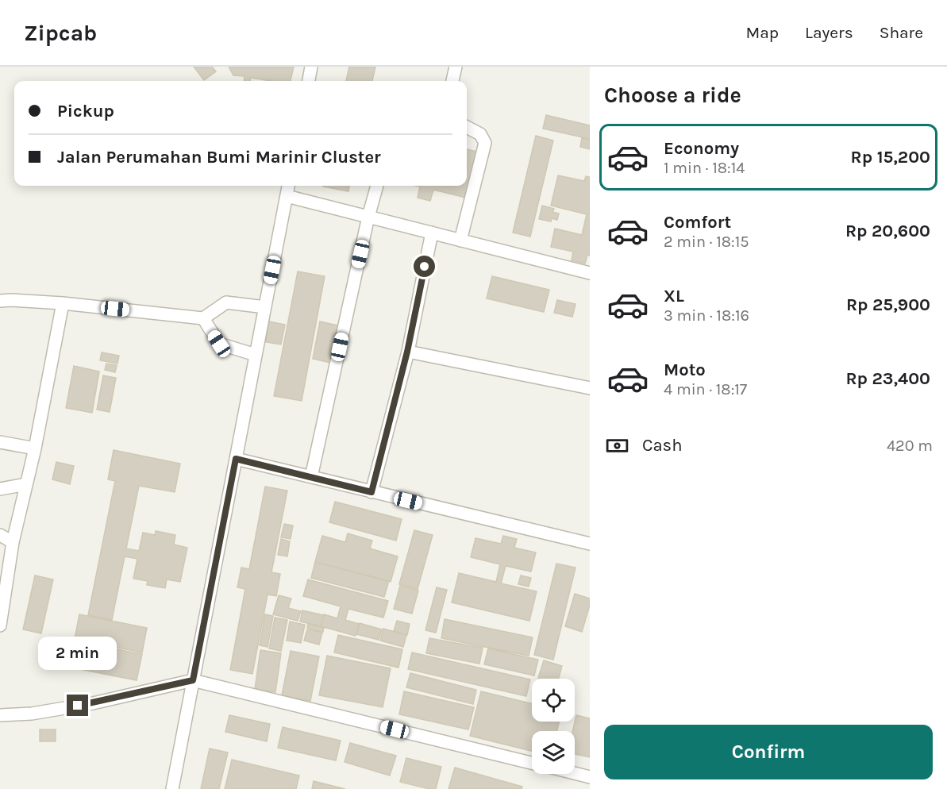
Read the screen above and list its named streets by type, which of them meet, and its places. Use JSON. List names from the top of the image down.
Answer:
{
  "page": {
    "header": "Zipcab",
    "nav": ["Map", "Layers", "Share"],
    "heading": "Choose a ride",
    "banner": ["Pickup", "Jalan Perumahan Bumi Marinir Cluster"],
    "list": [
      {
        "name": "Economy",
        "note": "1 min · 18:14",
        "value": "Rp 15,200"
      },
      {
        "name": "Comfort",
        "note": "2 min · 18:15",
        "value": "Rp 20,600"
      },
      {
        "name": "XL",
        "note": "3 min · 18:16",
        "value": "Rp 25,900"
      },
      {
        "name": "Moto",
        "note": "4 min · 18:17",
        "value": "Rp 23,400"
      }
    ],
    "pay": ["Cash", "420 m"],
    "bubble": "2 min",
    "buttons": "Confirm"
  }
}
